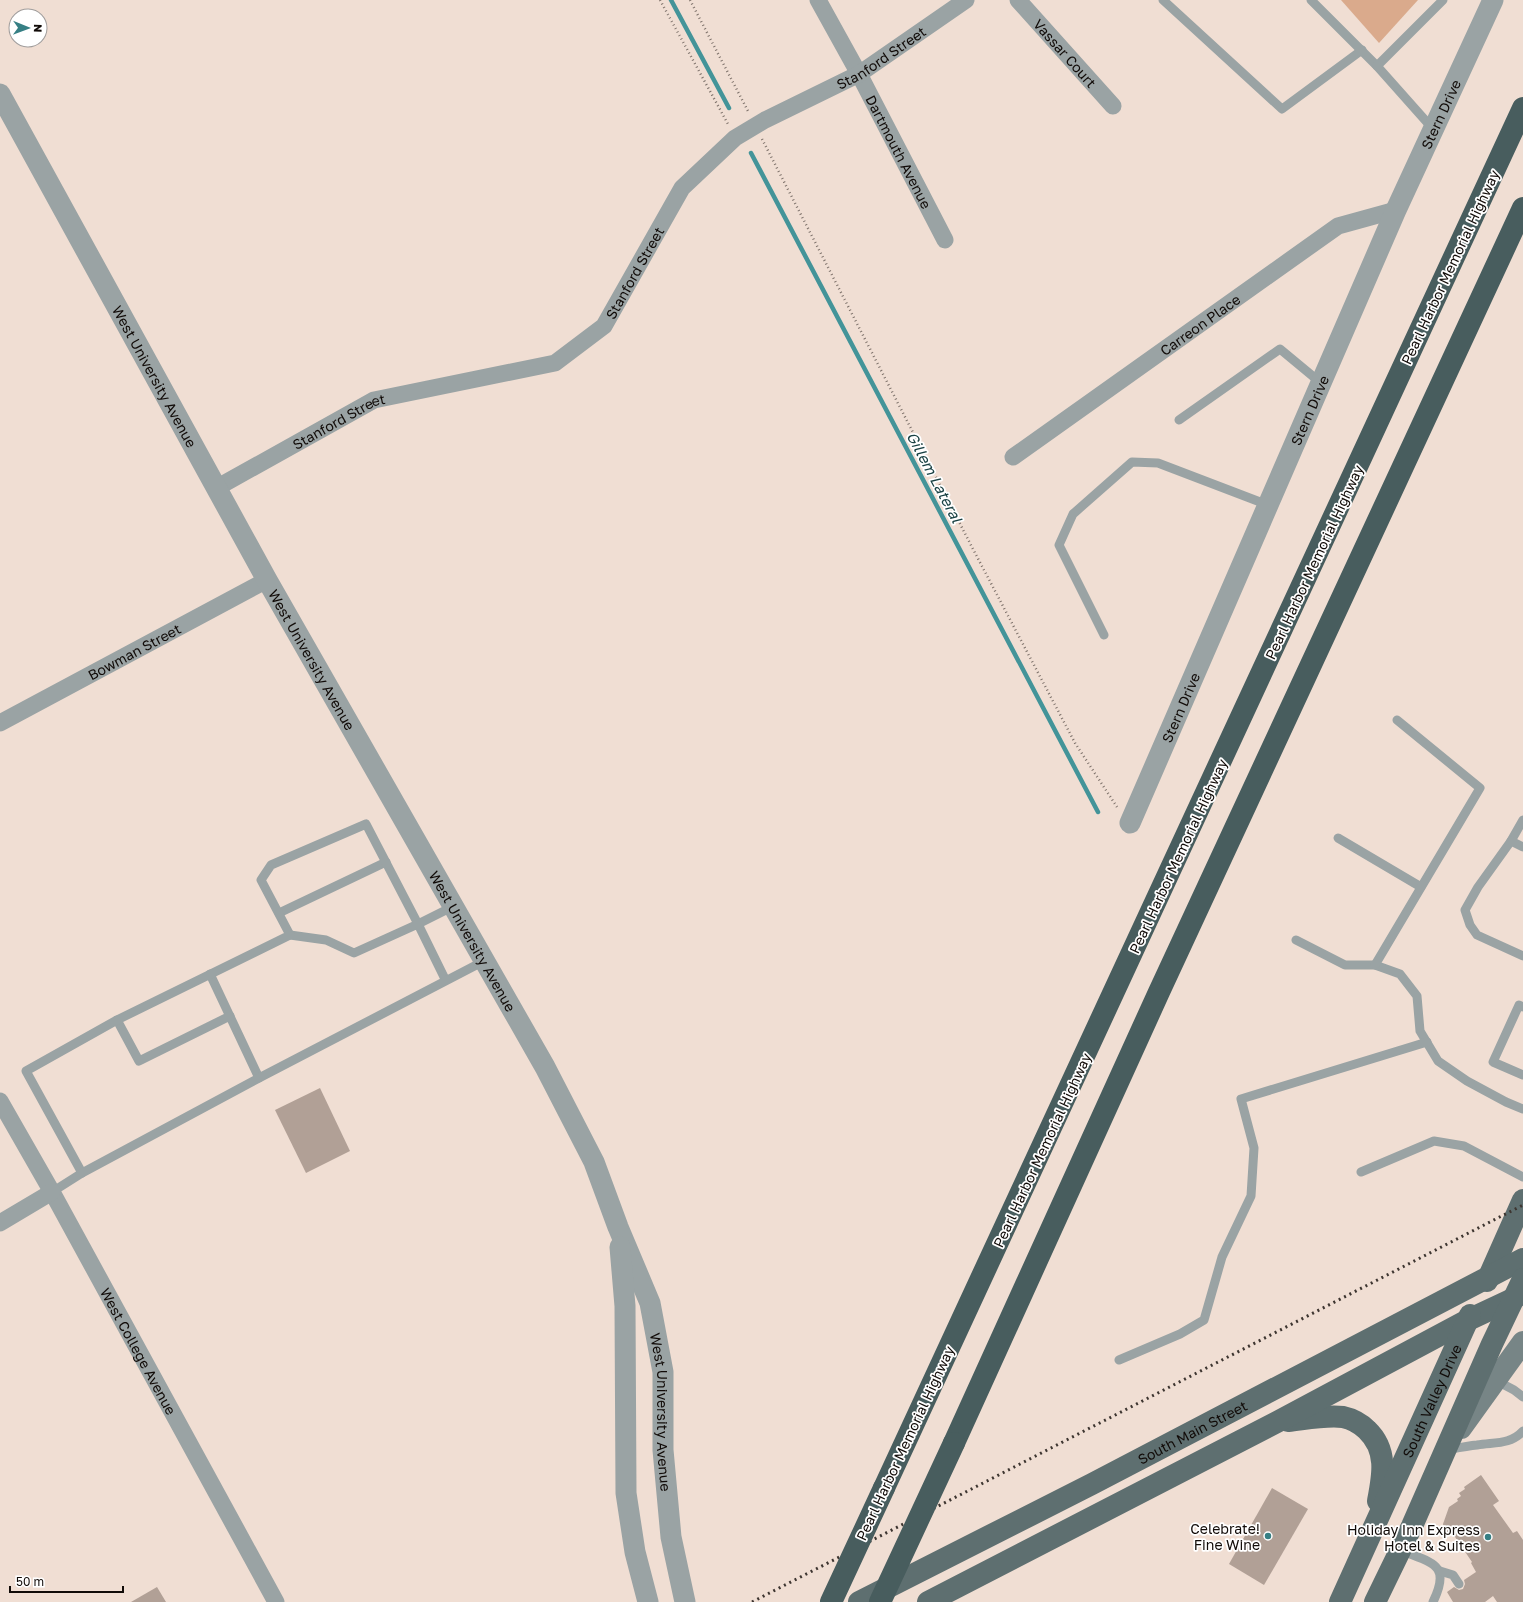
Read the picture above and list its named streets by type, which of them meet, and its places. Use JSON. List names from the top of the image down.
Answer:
{
  "streets": {
    "highway": ["Pearl Harbor Memorial Highway"],
    "main road": ["South Valley Drive", "South Main Street"],
    "street": [
      "Vassar Court",
      "Stanford Street",
      "Stern Drive",
      "Dartmouth Avenue",
      "Carreon Place",
      "West University Avenue",
      "Bowman Street",
      "West College Avenue"
    ]
  },
  "crossings": [
    ["Stanford Street", "Dartmouth Avenue"],
    ["Stanford Street", "West University Avenue"],
    ["Stern Drive", "Carreon Place"],
    ["West University Avenue", "Bowman Street"],
    ["South Valley Drive", "South Main Street"]
  ],
  "water": ["Gillem Lateral"],
  "places": ["Celebrate! Fine Wine", "Holiday Inn Express Hotel & Suites"],
  "scale_bar": "50 m",
  "north": "right"
}
